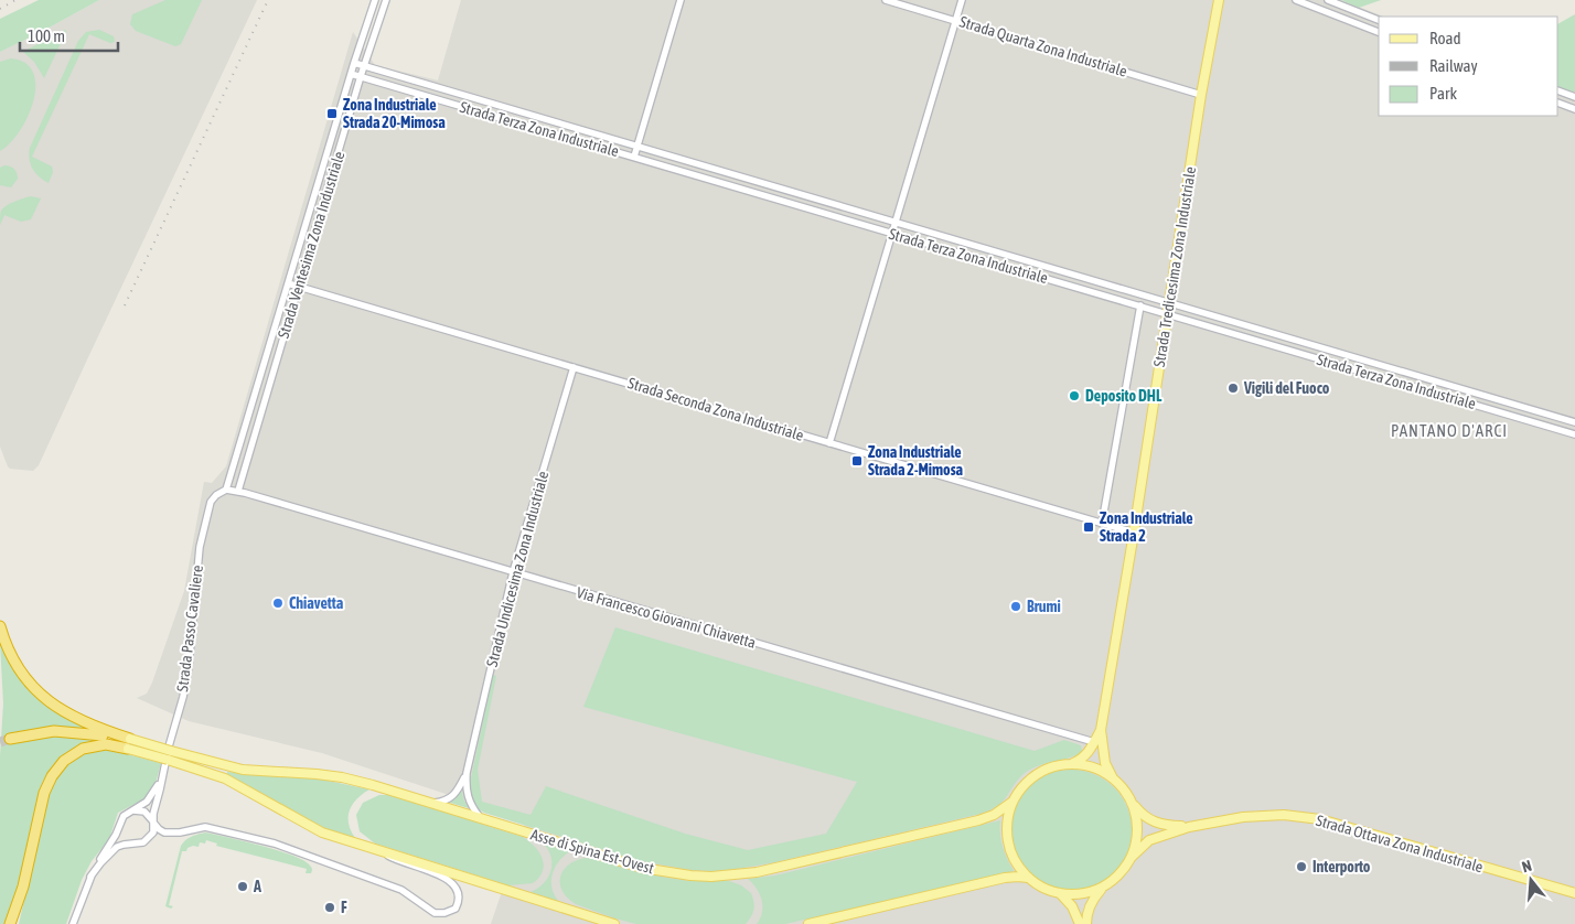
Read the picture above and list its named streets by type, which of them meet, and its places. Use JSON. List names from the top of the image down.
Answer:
{
  "streets": {
    "main road": ["Strada Tredicesima Zona Industriale", "Strada Ottava Zona Industriale", "Asse di Spina Est-Ovest"],
    "street": [
      "Strada Quarta Zona Industriale",
      "Strada Terza Zona Industriale",
      "Strada Ventesima Zona Industriale",
      "Strada Seconda Zona Industriale",
      "Strada Undicesima Zona Industriale",
      "Via Francesco Giovanni Chiavetta",
      "Strada Passo Cavaliere"
    ]
  },
  "crossings": [
    ["Strada Quarta Zona Industriale", "Strada Tredicesima Zona Industriale"],
    ["Strada Terza Zona Industriale", "Strada Ventesima Zona Industriale"],
    ["Strada Terza Zona Industriale", "Strada Tredicesima Zona Industriale"],
    ["Strada Ventesima Zona Industriale", "Strada Seconda Zona Industriale"],
    ["Strada Ventesima Zona Industriale", "Via Francesco Giovanni Chiavetta"],
    ["Strada Ventesima Zona Industriale", "Strada Passo Cavaliere"],
    ["Strada Tredicesima Zona Industriale", "Strada Seconda Zona Industriale"],
    ["Strada Seconda Zona Industriale", "Strada Undicesima Zona Industriale"],
    ["Strada Undicesima Zona Industriale", "Via Francesco Giovanni Chiavetta"],
    ["Via Francesco Giovanni Chiavetta", "Strada Passo Cavaliere"]
  ],
  "districts": ["PANTANO D'ARCI"],
  "places": {
    "transit": ["Zona Industriale Strada 20-Mimosa", "Zona Industriale Strada 2-Mimosa", "Zona Industriale Strada 2"],
    "other": [
      "Vigili del Fuoco",
      "Deposito DHL",
      "Chiavetta",
      "Brumi",
      "Interporto",
      "A",
      "F"
    ]
  },
  "legend": ["Road", "Railway", "Park"],
  "scale_bar": "100 m",
  "north": "top"
}
